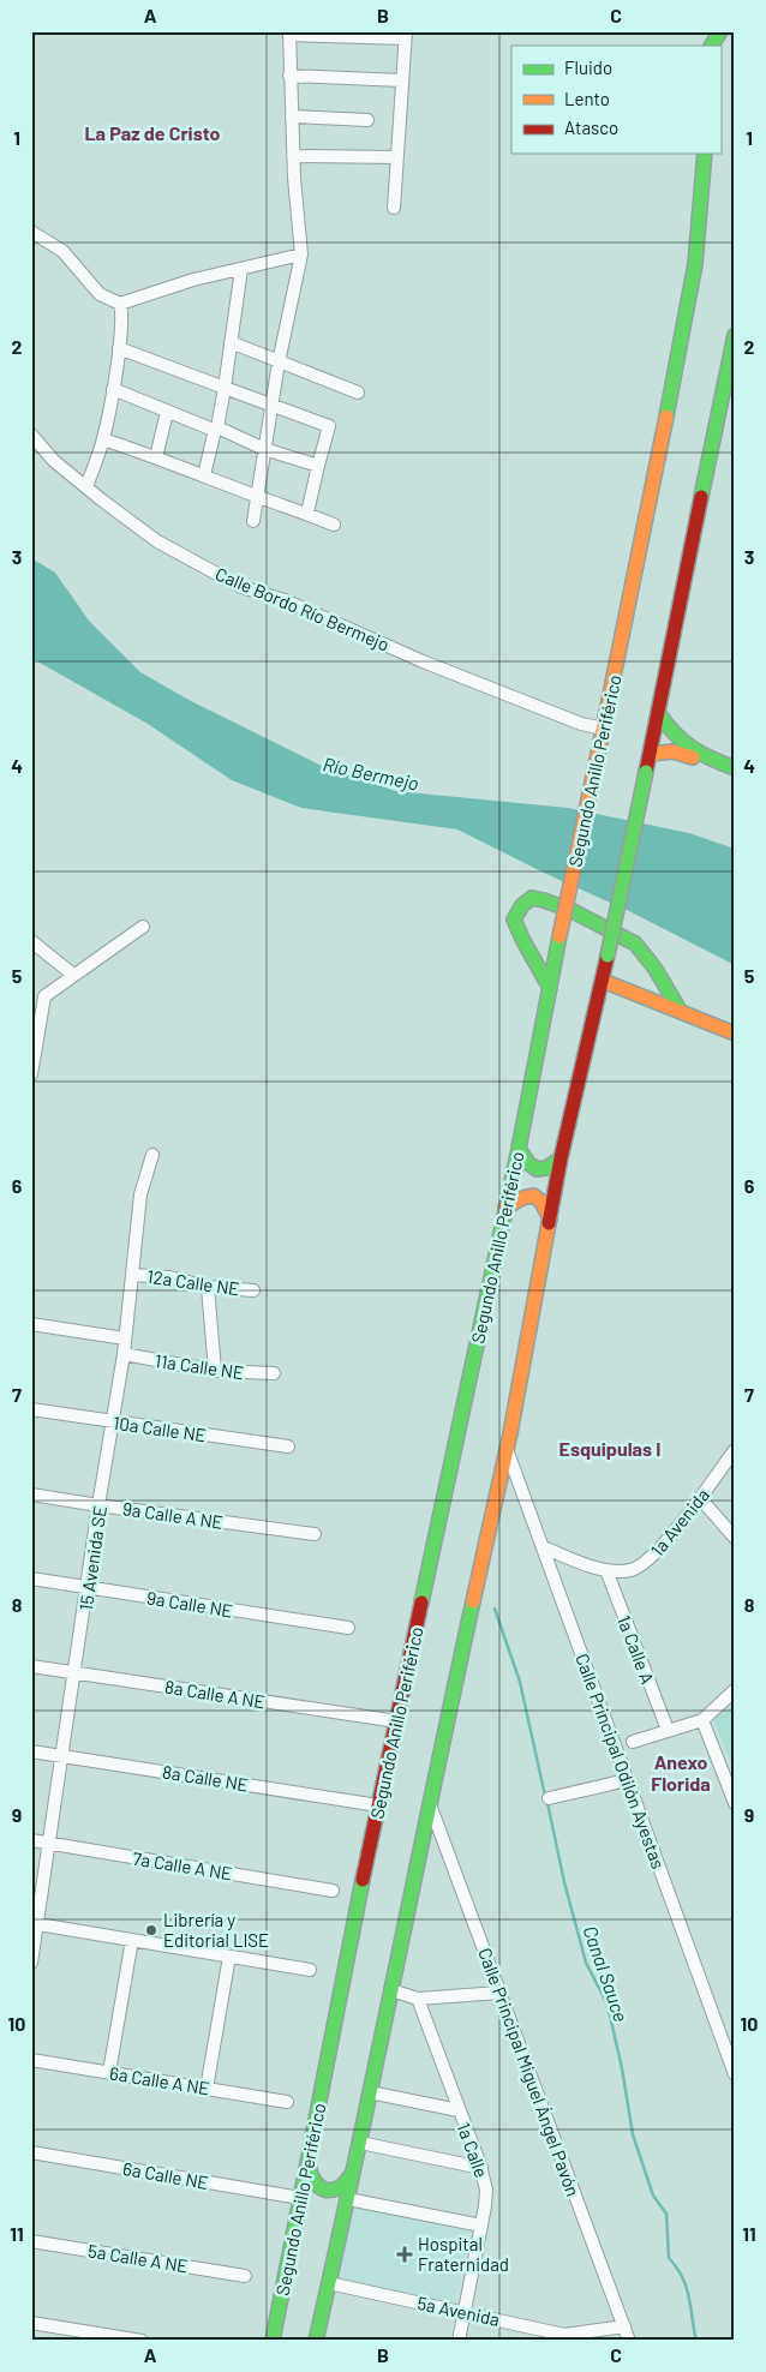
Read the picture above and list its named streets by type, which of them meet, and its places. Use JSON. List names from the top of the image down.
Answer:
{
  "streets": {
    "main road": ["Segundo Anillo Periférico"],
    "street": [
      "Calle Bordo Río Bermejo",
      "12a Calle NE",
      "11a Calle NE",
      "10a Calle NE",
      "9a Calle A NE",
      "1a Avenida",
      "15 Avenida SE",
      "9a Calle NE",
      "1a Calle A",
      "8a Calle A NE",
      "Calle Principal Odilón Ayestas",
      "8a Calle NE",
      "7a Calle A NE",
      "Calle Principal Miguel Ángel Pavón",
      "6a Calle A NE",
      "1a Calle",
      "6a Calle NE",
      "5a Calle A NE",
      "5a Avenida"
    ]
  },
  "crossings": [
    ["Calle Bordo Río Bermejo", "Segundo Anillo Periférico"],
    ["Segundo Anillo Periférico", "8a Calle A NE"],
    ["Segundo Anillo Periférico", "8a Calle NE"],
    ["Segundo Anillo Periférico", "6a Calle NE"],
    ["12a Calle NE", "15 Avenida SE"],
    ["11a Calle NE", "15 Avenida SE"],
    ["10a Calle NE", "15 Avenida SE"],
    ["9a Calle A NE", "15 Avenida SE"],
    ["1a Avenida", "1a Calle A"],
    ["1a Avenida", "Calle Principal Odilón Ayestas"],
    ["15 Avenida SE", "9a Calle NE"],
    ["15 Avenida SE", "8a Calle A NE"],
    ["15 Avenida SE", "8a Calle NE"],
    ["15 Avenida SE", "7a Calle A NE"],
    ["Calle Principal Miguel Ángel Pavón", "5a Avenida"],
    ["1a Calle", "5a Avenida"]
  ],
  "districts": ["La Paz de Cristo", "Esquipulas I", "Anexo Florida"],
  "water": ["Río Bermejo", "Canal Sauce"],
  "places": {
    "other": ["Librería y Editorial LISE"],
    "health": ["Hospital Fraternidad"]
  },
  "legend": ["Fluido", "Lento", "Atasco"],
  "grid": {
    "columns": ["A", "B", "C"],
    "rows": [
      "1",
      "2",
      "3",
      "4",
      "5",
      "6",
      "7",
      "8",
      "9",
      "10",
      "11"
    ]
  }
}
